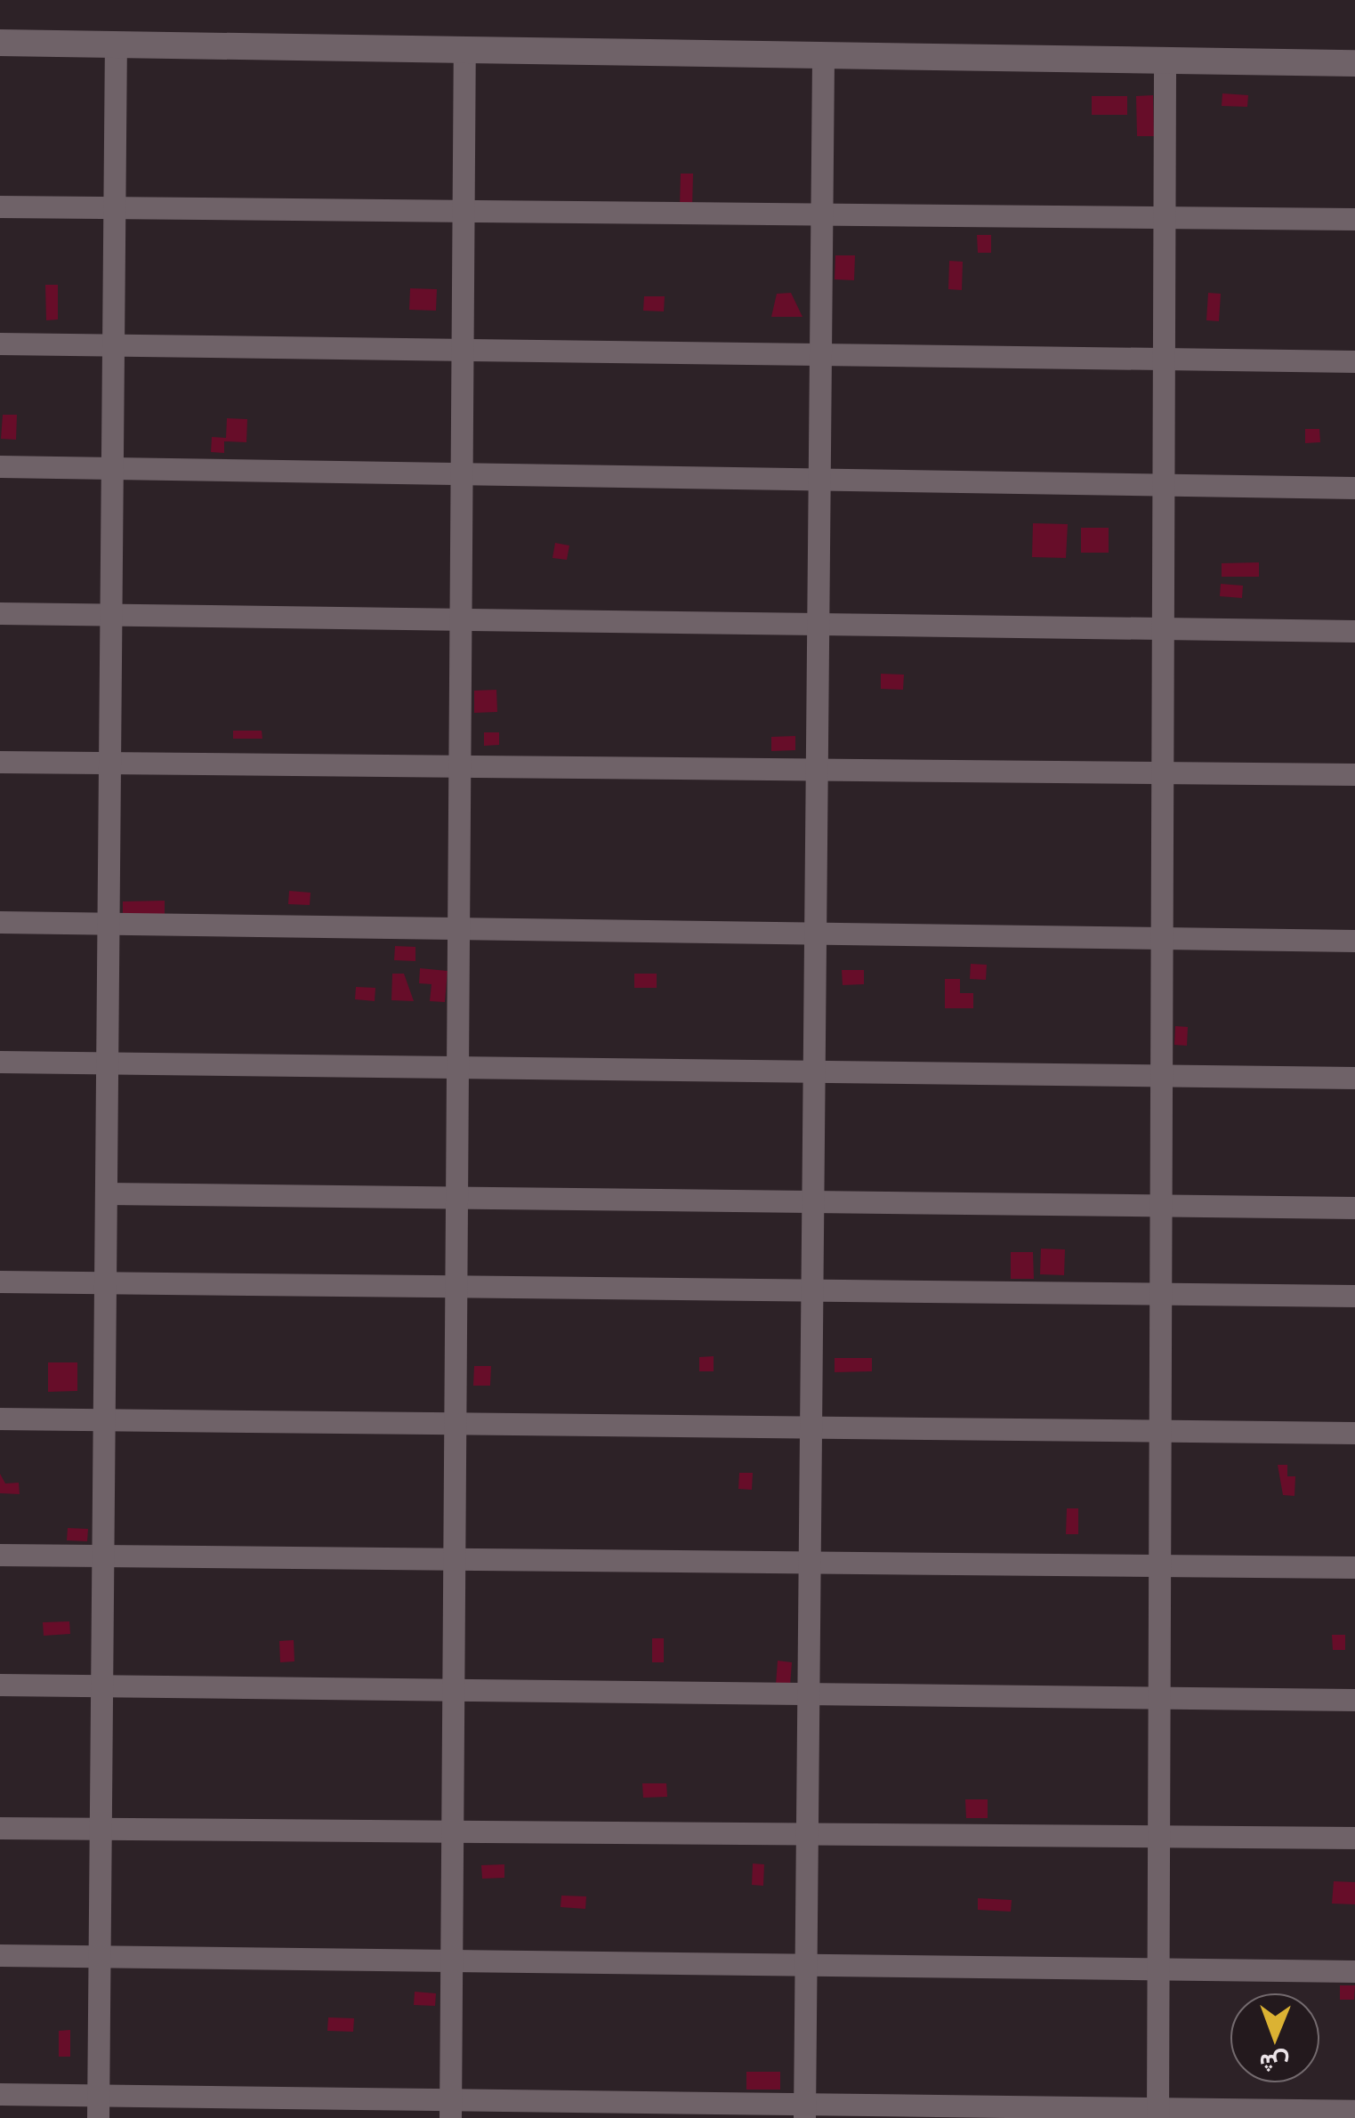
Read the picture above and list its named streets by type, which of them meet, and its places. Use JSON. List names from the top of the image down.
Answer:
{
  "north": "bottom"
}
